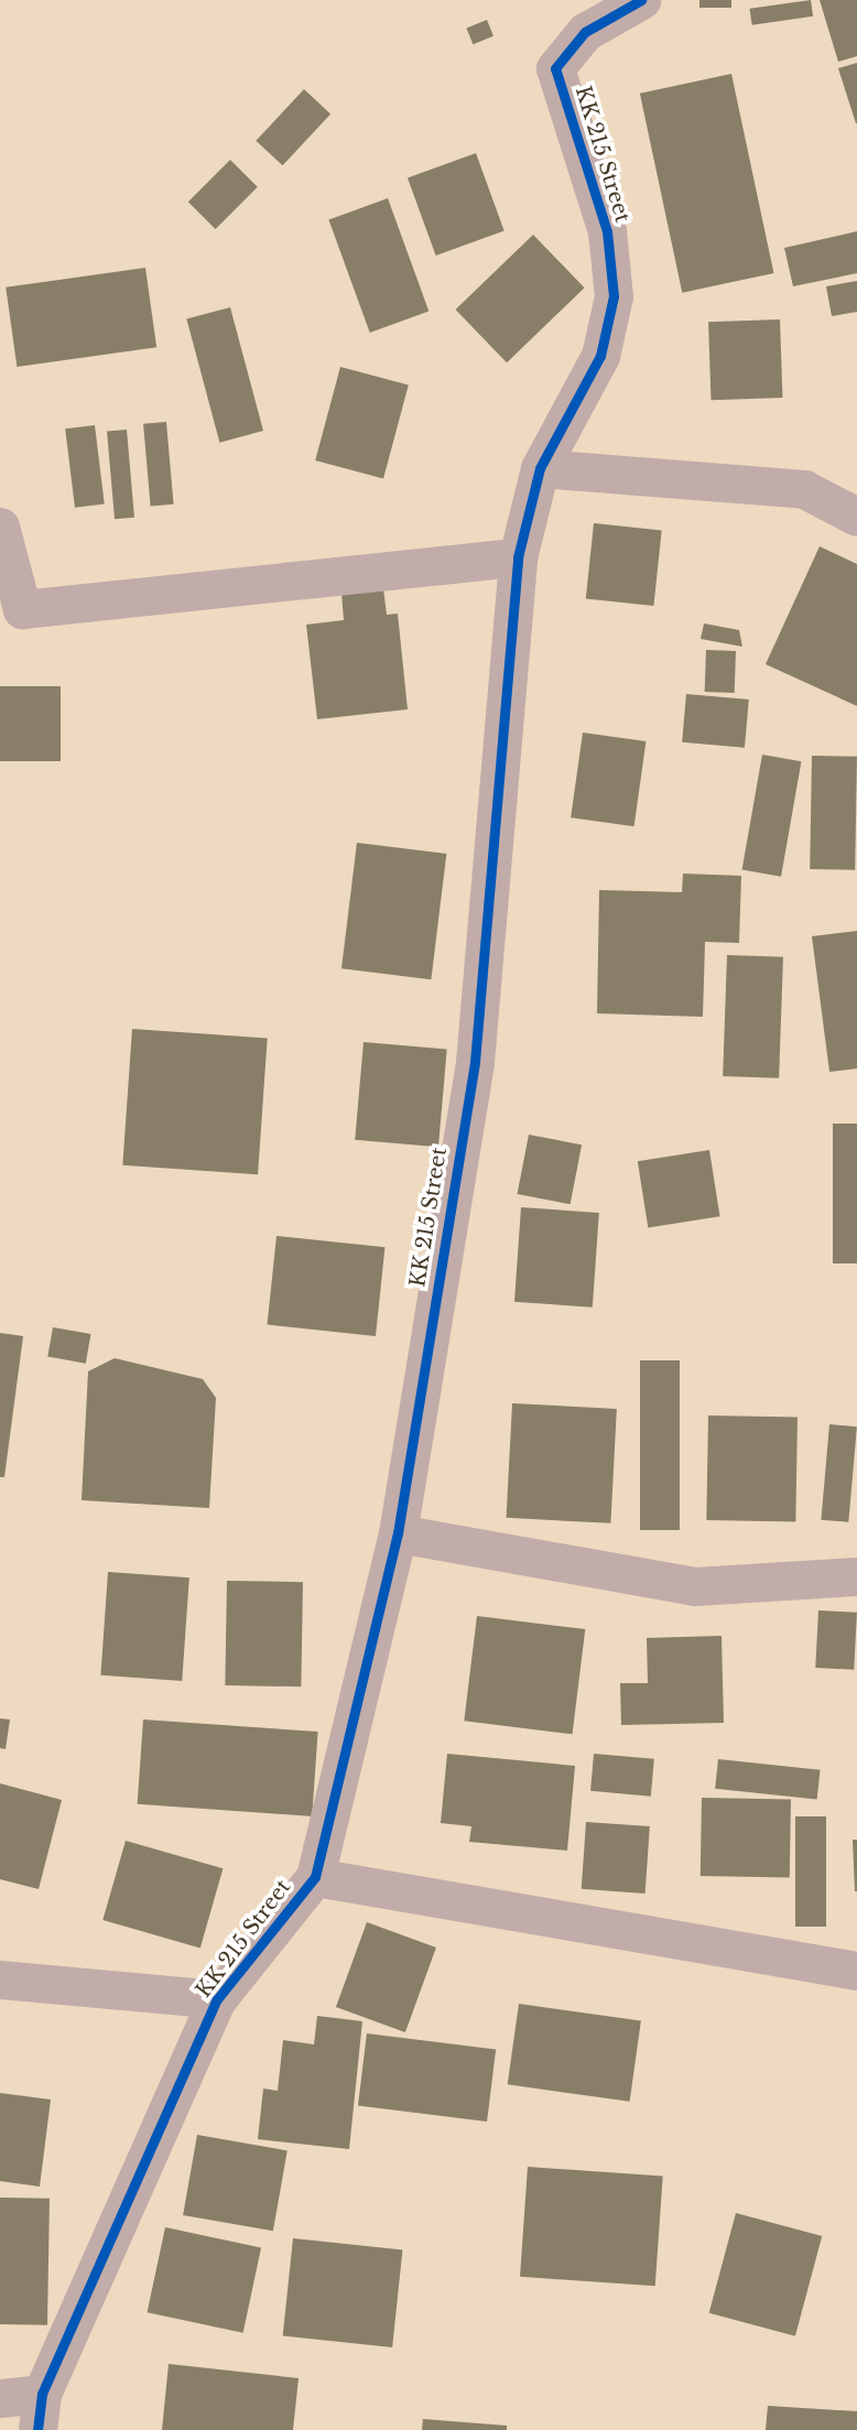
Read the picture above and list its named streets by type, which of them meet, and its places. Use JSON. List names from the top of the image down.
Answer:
{
  "streets": {
    "street": ["KK 215 Street"]
  }
}
